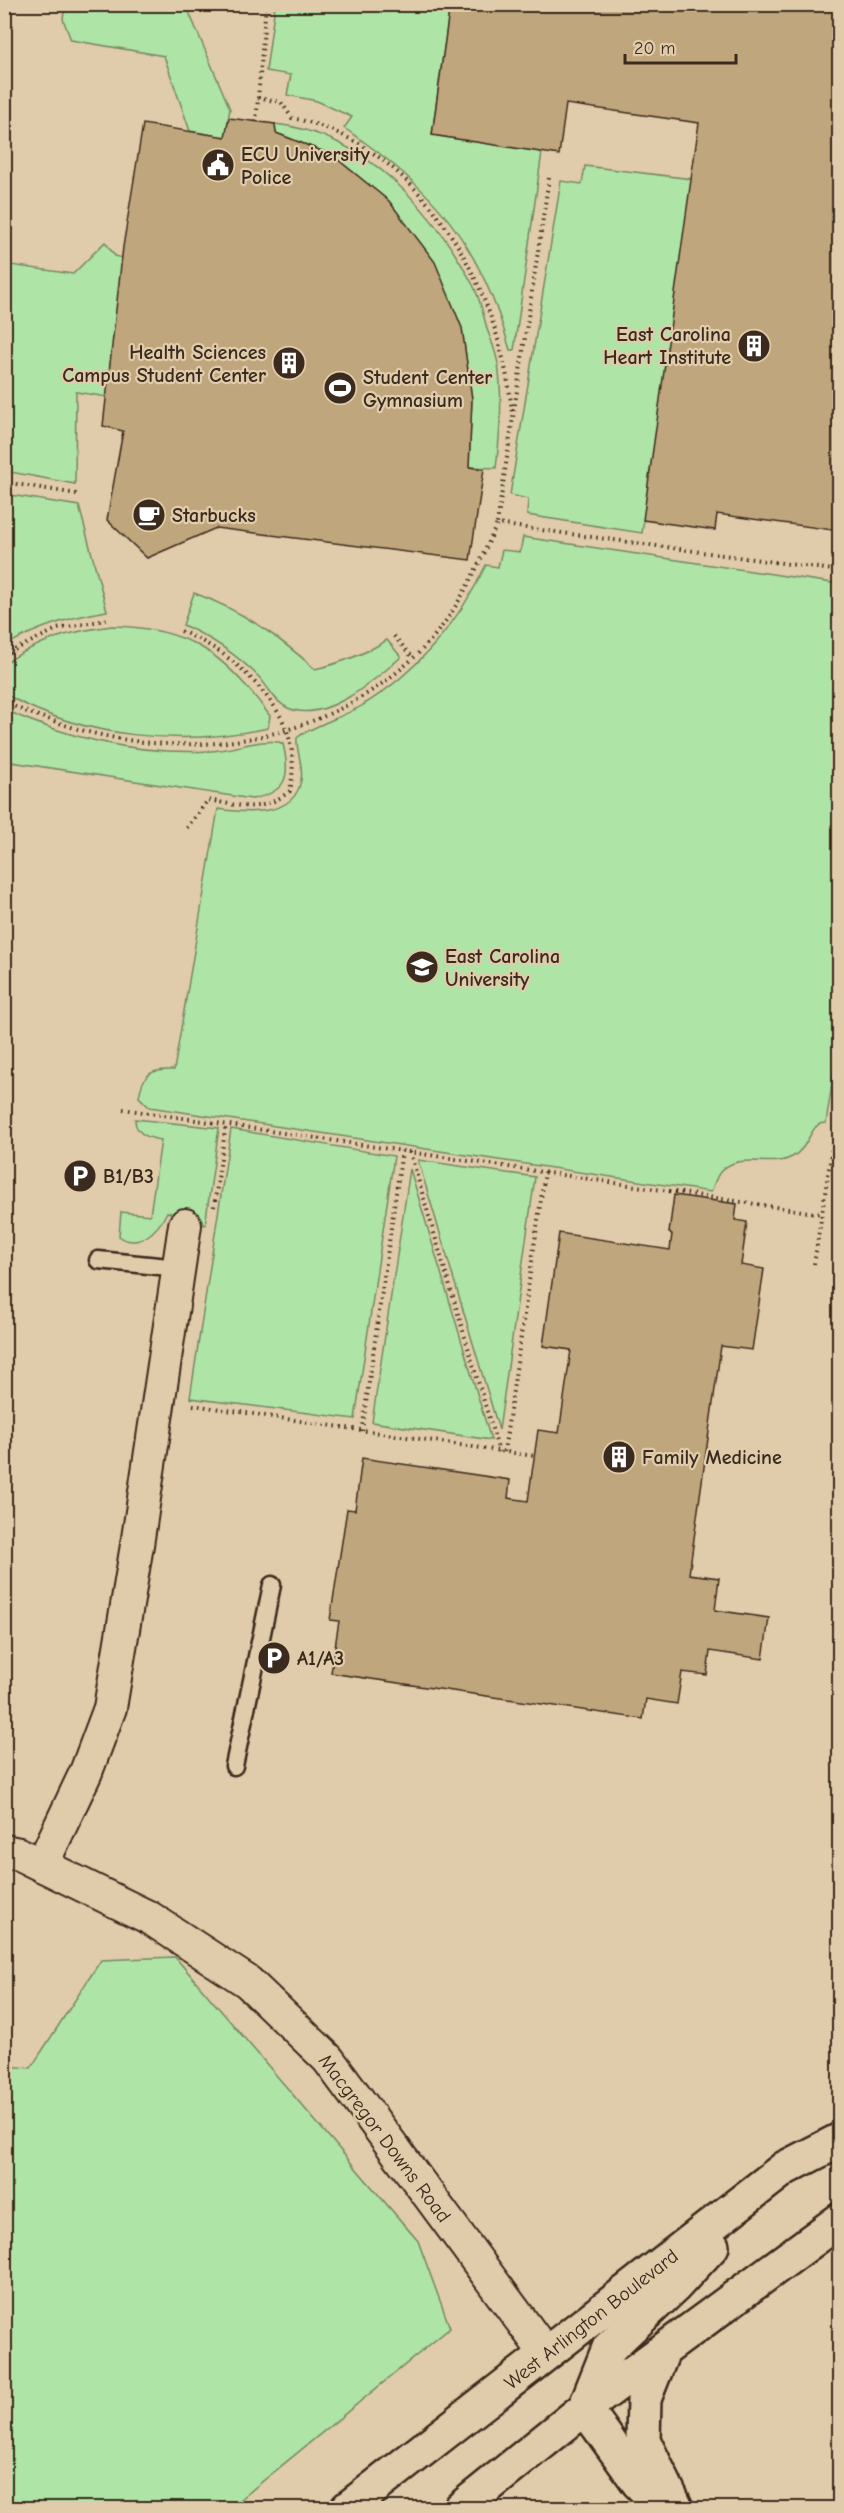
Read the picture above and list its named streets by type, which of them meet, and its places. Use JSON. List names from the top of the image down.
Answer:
{
  "streets": {
    "main road": ["West Arlington Boulevard"],
    "street": ["Macgregor Downs Road"]
  },
  "crossings": [
    ["Macgregor Downs Road", "West Arlington Boulevard"]
  ],
  "places": {
    "public building": ["ECU University Police"],
    "building": ["East Carolina Heart Institute", "Health Sciences Campus Student Center", "Family Medicine"],
    "sports": ["Student Center Gymnasium"],
    "cafe": ["Starbucks"],
    "school or university": ["East Carolina University"],
    "parking": ["B1/B3", "A1/A3"]
  },
  "scale_bar": "20 m"
}
